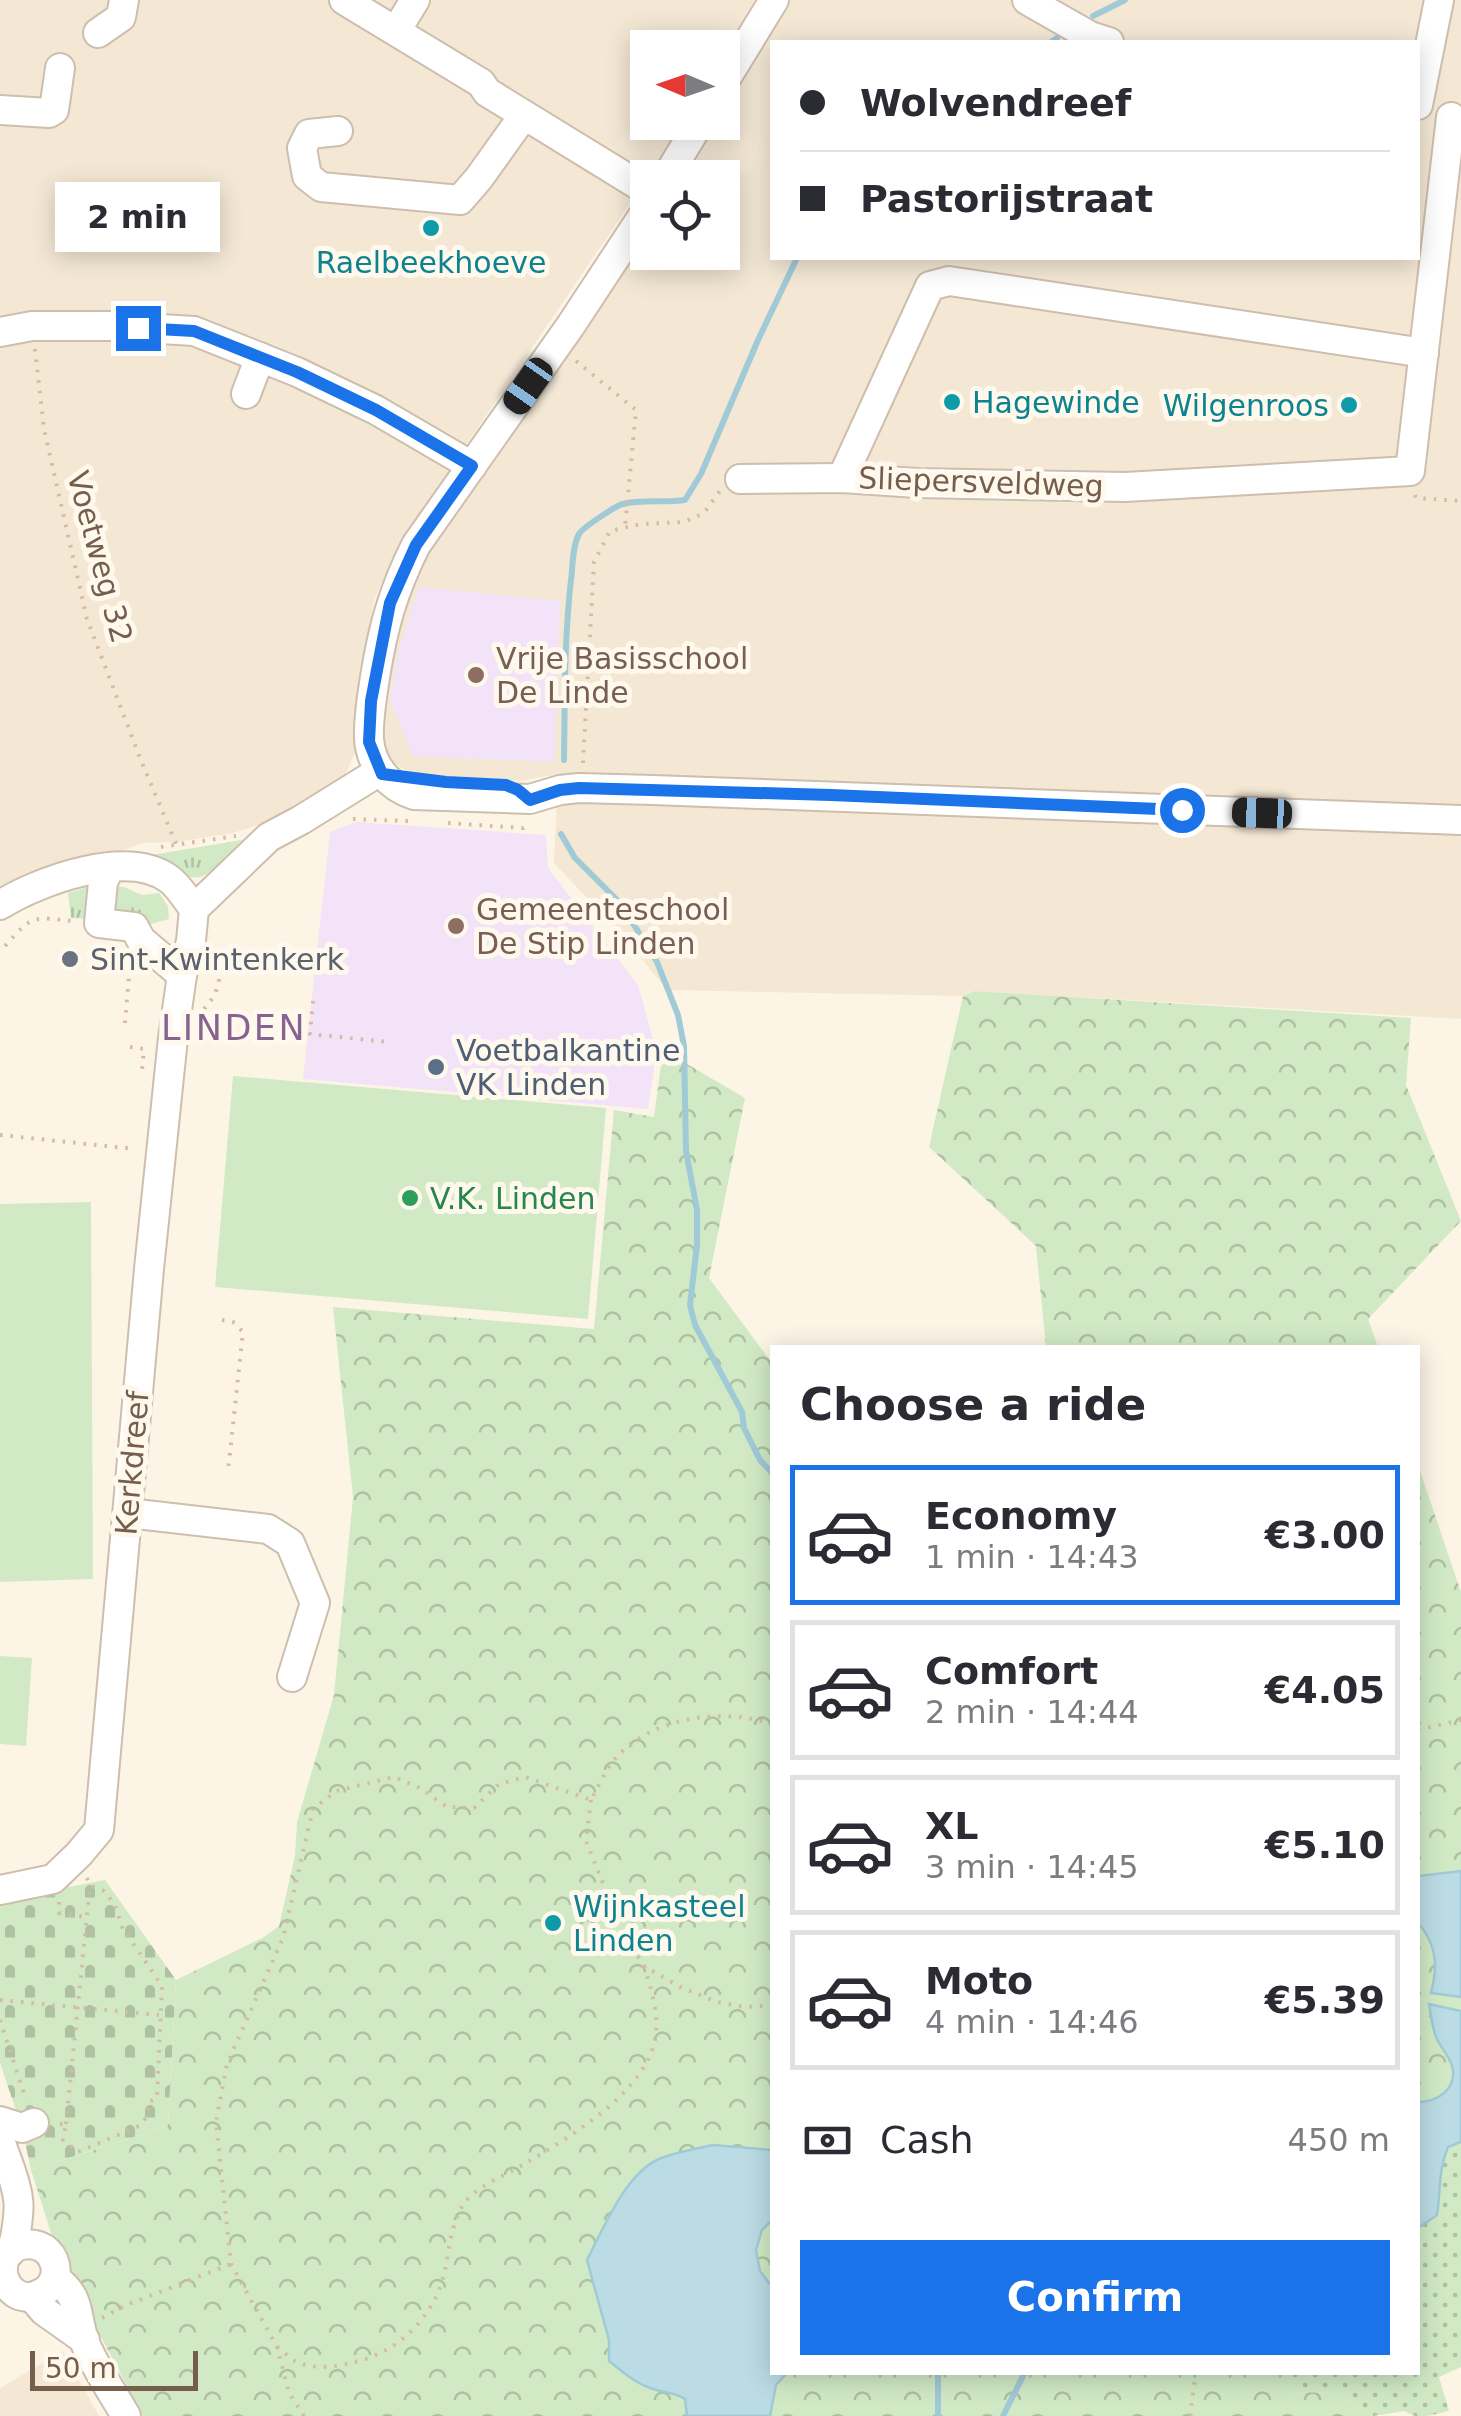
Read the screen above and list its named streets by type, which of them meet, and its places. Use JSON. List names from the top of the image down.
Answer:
{
  "streets": {
    "street": ["Sliepersveldweg", "Kerkdreef"],
    "path": ["Voetweg 32"]
  },
  "districts": ["LINDEN"],
  "places": [
    "Raelbeekhoeve",
    "Hagewinde",
    "Wilgenroos",
    "Vrije Basisschool De Linde",
    "Gemeenteschool De Stip Linden",
    "Sint-Kwintenkerk",
    "Voetbalkantine VK Linden",
    "V.K. Linden",
    "Wijnkasteel Linden"
  ],
  "scale_bar": "50 m",
  "north": "left",
  "page": {
    "banner": ["Wolvendreef", "Pastorijstraat"],
    "bubble": "2 min",
    "heading": "Choose a ride",
    "list": [
      {
        "name": "Economy",
        "note": "1 min · 14:43",
        "value": "€3.00"
      },
      {
        "name": "Comfort",
        "note": "2 min · 14:44",
        "value": "€4.05"
      },
      {
        "name": "XL",
        "note": "3 min · 14:45",
        "value": "€5.10"
      },
      {
        "name": "Moto",
        "note": "4 min · 14:46",
        "value": "€5.39"
      }
    ],
    "pay": ["Cash", "450 m"],
    "buttons": "Confirm",
    "scale": "50 m"
  }
}
